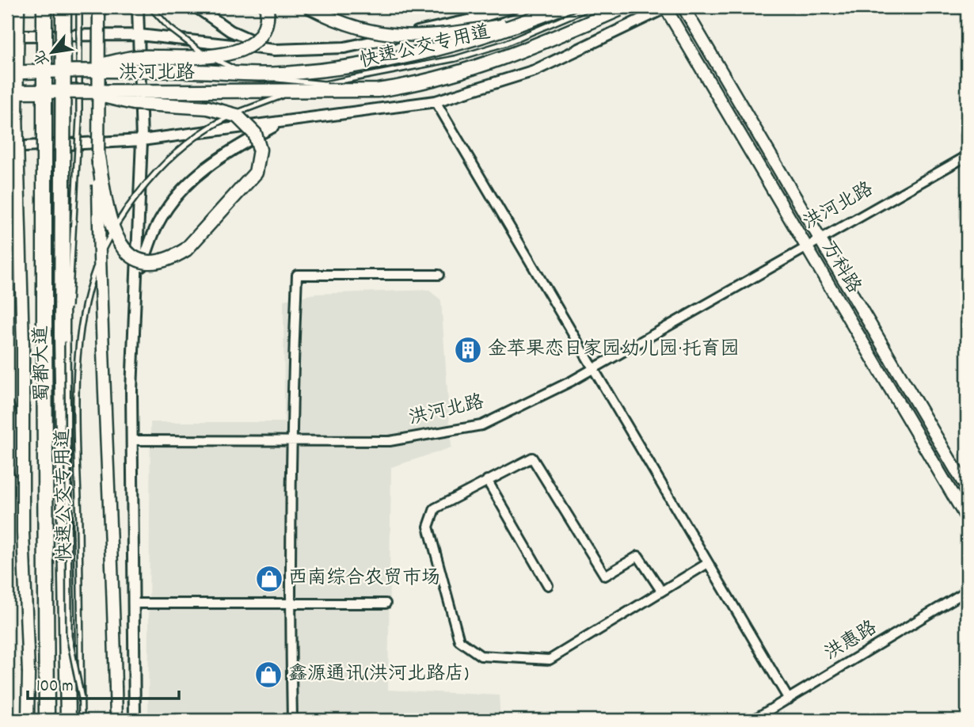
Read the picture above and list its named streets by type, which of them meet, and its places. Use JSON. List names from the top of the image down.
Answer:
{
  "streets": {
    "highway": ["蜀都大道"],
    "main road": ["洪河北路", "万科路"],
    "street": ["洪惠路"],
    "lane": ["快速公交专用道"]
  },
  "crossings": [
    ["洪河北路", "万科路"]
  ],
  "places": {
    "building": ["金苹果恋日家园幼儿园·托育园"],
    "shop": ["西南综合农贸市场", "鑫源通讯(洪河北路店)"]
  },
  "scale_bar": "100 m",
  "north": "bottom left"
}
